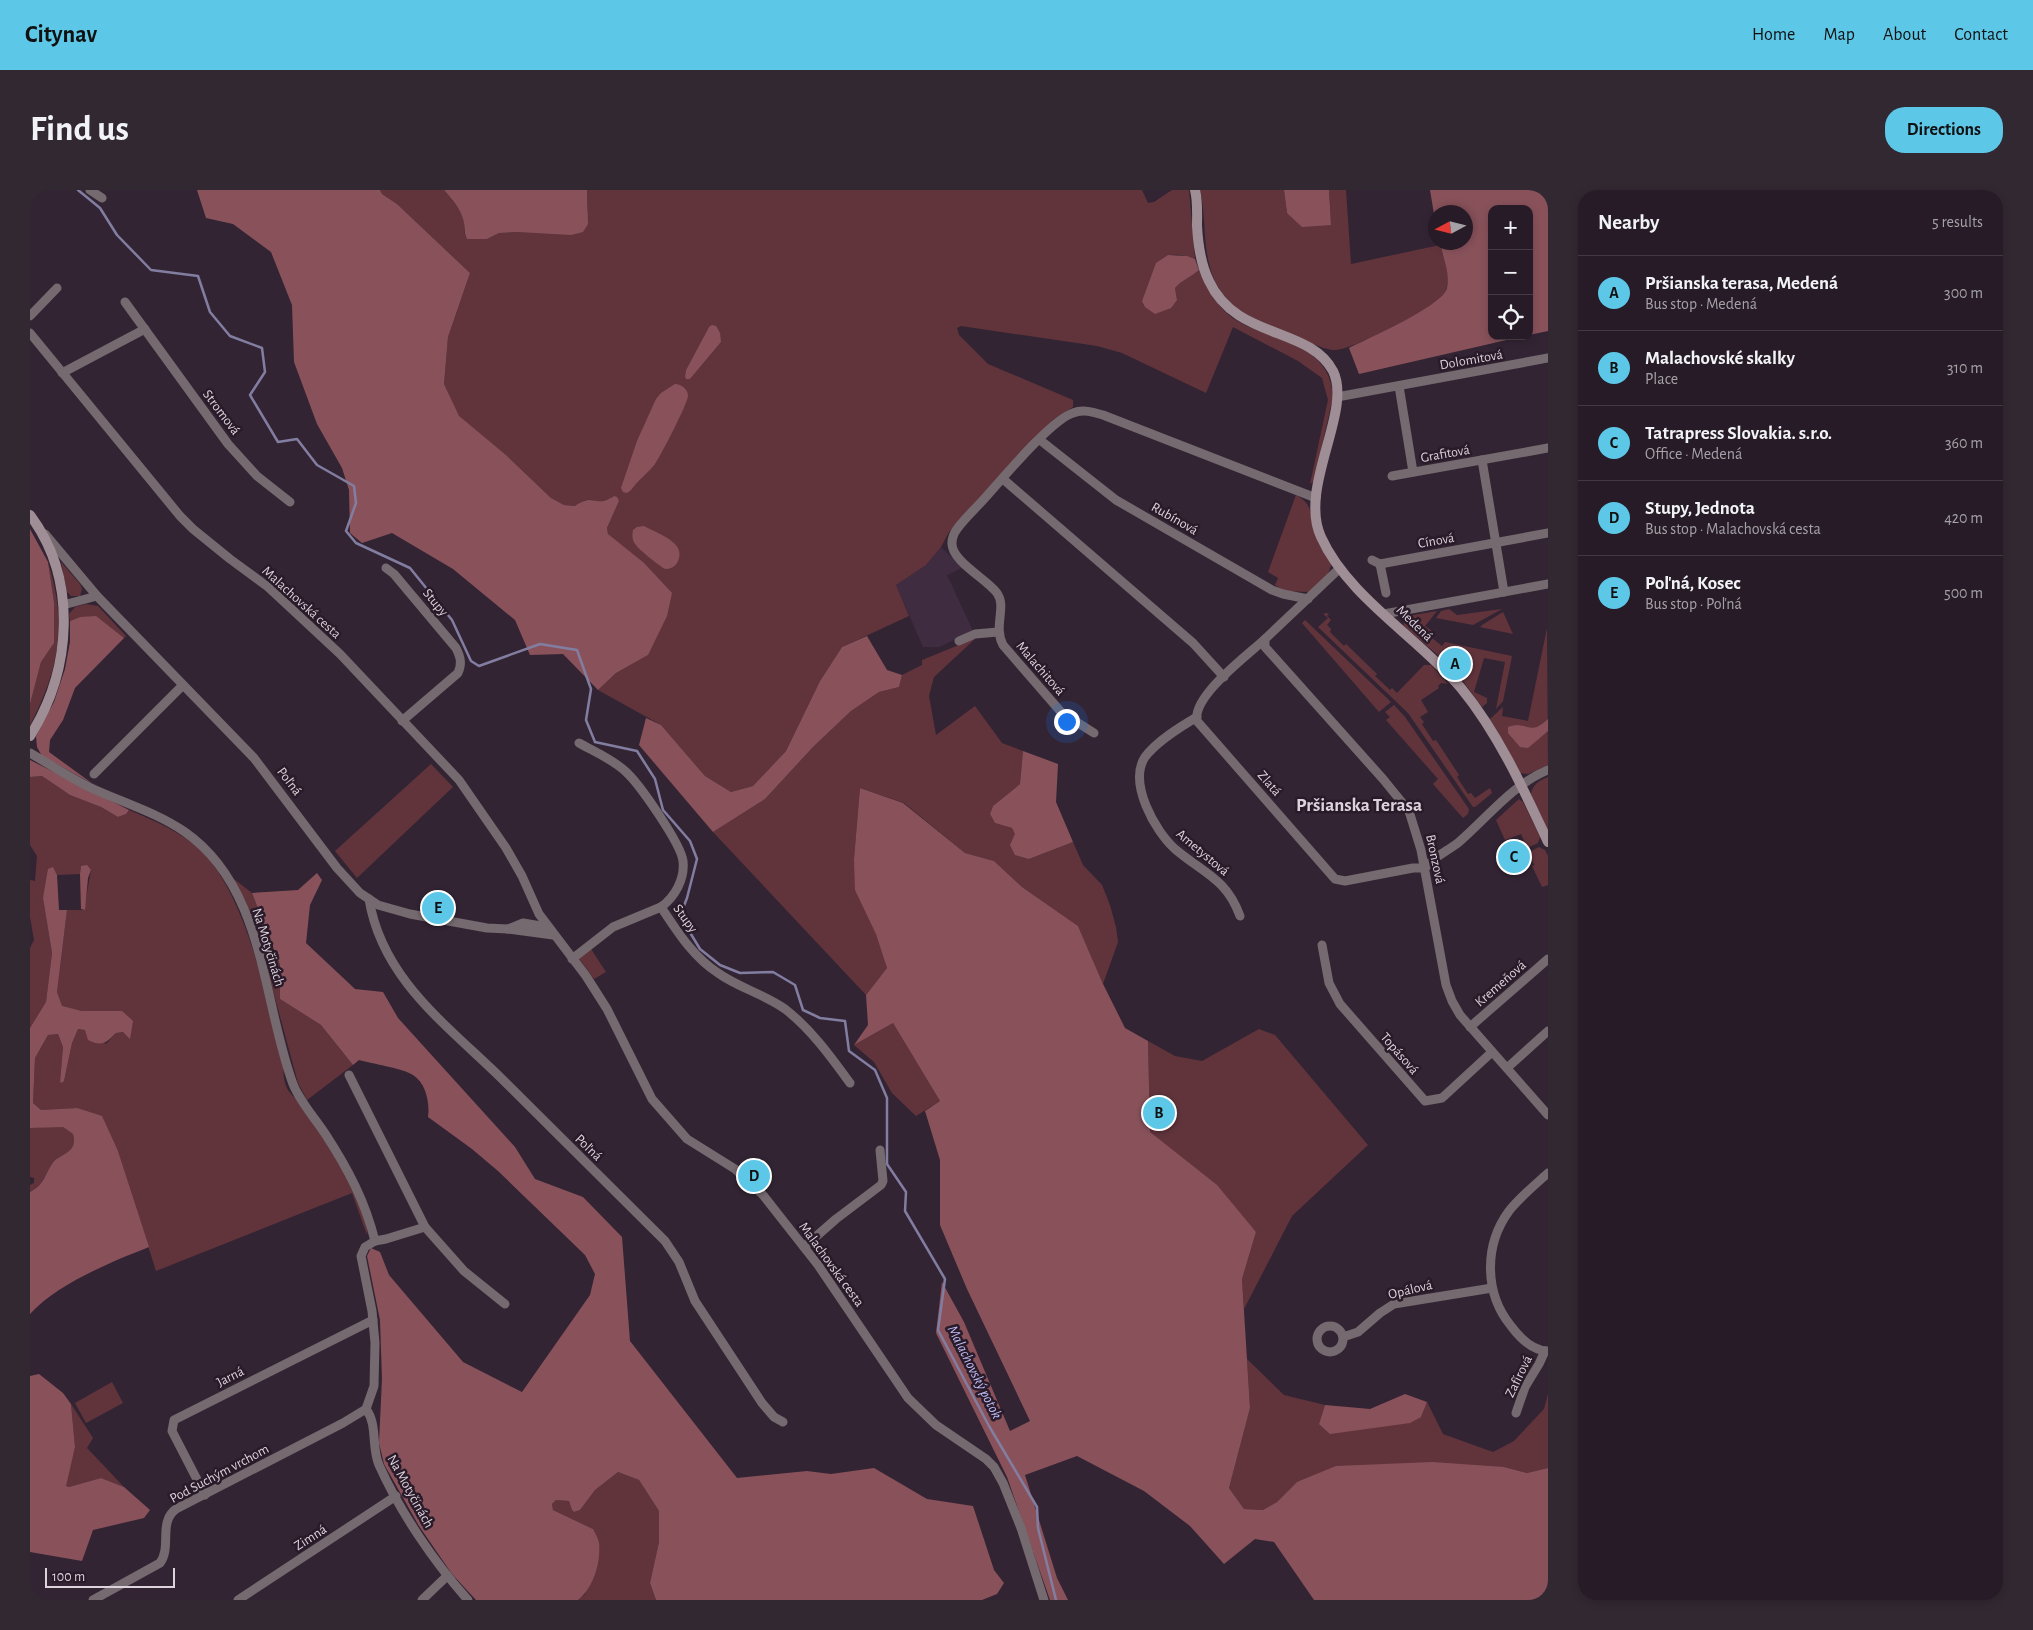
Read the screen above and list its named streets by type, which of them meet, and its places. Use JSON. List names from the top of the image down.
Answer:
{
  "streets": {
    "street": [
      "Dolomitová",
      "Stromová",
      "Grafitová",
      "Rubínová",
      "Cínová",
      "Malachovská cesta",
      "Stupy",
      "Medená",
      "Malachitová",
      "Poľná",
      "Zlatá",
      "Ametystová",
      "Bronzová",
      "Na Motyčinách",
      "Kremeňová",
      "Topásová",
      "Opálová",
      "Jarná",
      "Zafírová",
      "Pod Suchým vrchom",
      "Zimná"
    ]
  },
  "crossings": [
    ["Dolomitová", "Grafitová"],
    ["Grafitová", "Cínová"],
    ["Malachovská cesta", "Stupy"],
    ["Zlatá", "Ametystová"],
    ["Zlatá", "Bronzová"],
    ["Bronzová", "Kremeňová"],
    ["Bronzová", "Topásová"],
    ["Na Motyčinách", "Pod Suchým vrchom"],
    ["Na Motyčinách", "Zimná"],
    ["Opálová", "Zafírová"],
    ["Jarná", "Pod Suchým vrchom"]
  ],
  "districts": ["Pršianska Terasa"],
  "water": ["Malachovský potok"],
  "scale_bar": "100 m",
  "north": "left",
  "page": {
    "header": "Citynav",
    "nav": [
      "Home",
      "Map",
      "About",
      "Contact"
    ],
    "buttons": "Directions",
    "title": "Find us",
    "heading": ["Nearby", "5 results"],
    "map_buttons": ["+", "−"],
    "list": [
      {
        "mark": "A",
        "name": "Pršianska terasa, Medená",
        "note": "Bus stop · Medená",
        "value": "300 m"
      },
      {
        "mark": "B",
        "name": "Malachovské skalky",
        "note": "Place",
        "value": "310 m"
      },
      {
        "mark": "C",
        "name": "Tatrapress Slovakia. s.r.o.",
        "note": "Office · Medená",
        "value": "360 m"
      },
      {
        "mark": "D",
        "name": "Stupy, Jednota",
        "note": "Bus stop · Malachovská cesta",
        "value": "420 m"
      },
      {
        "mark": "E",
        "name": "Poľná, Kosec",
        "note": "Bus stop · Poľná",
        "value": "500 m"
      }
    ],
    "pins": [
      "A",
      "C",
      "E",
      "B",
      "D"
    ],
    "scale": "100 m"
  }
}
